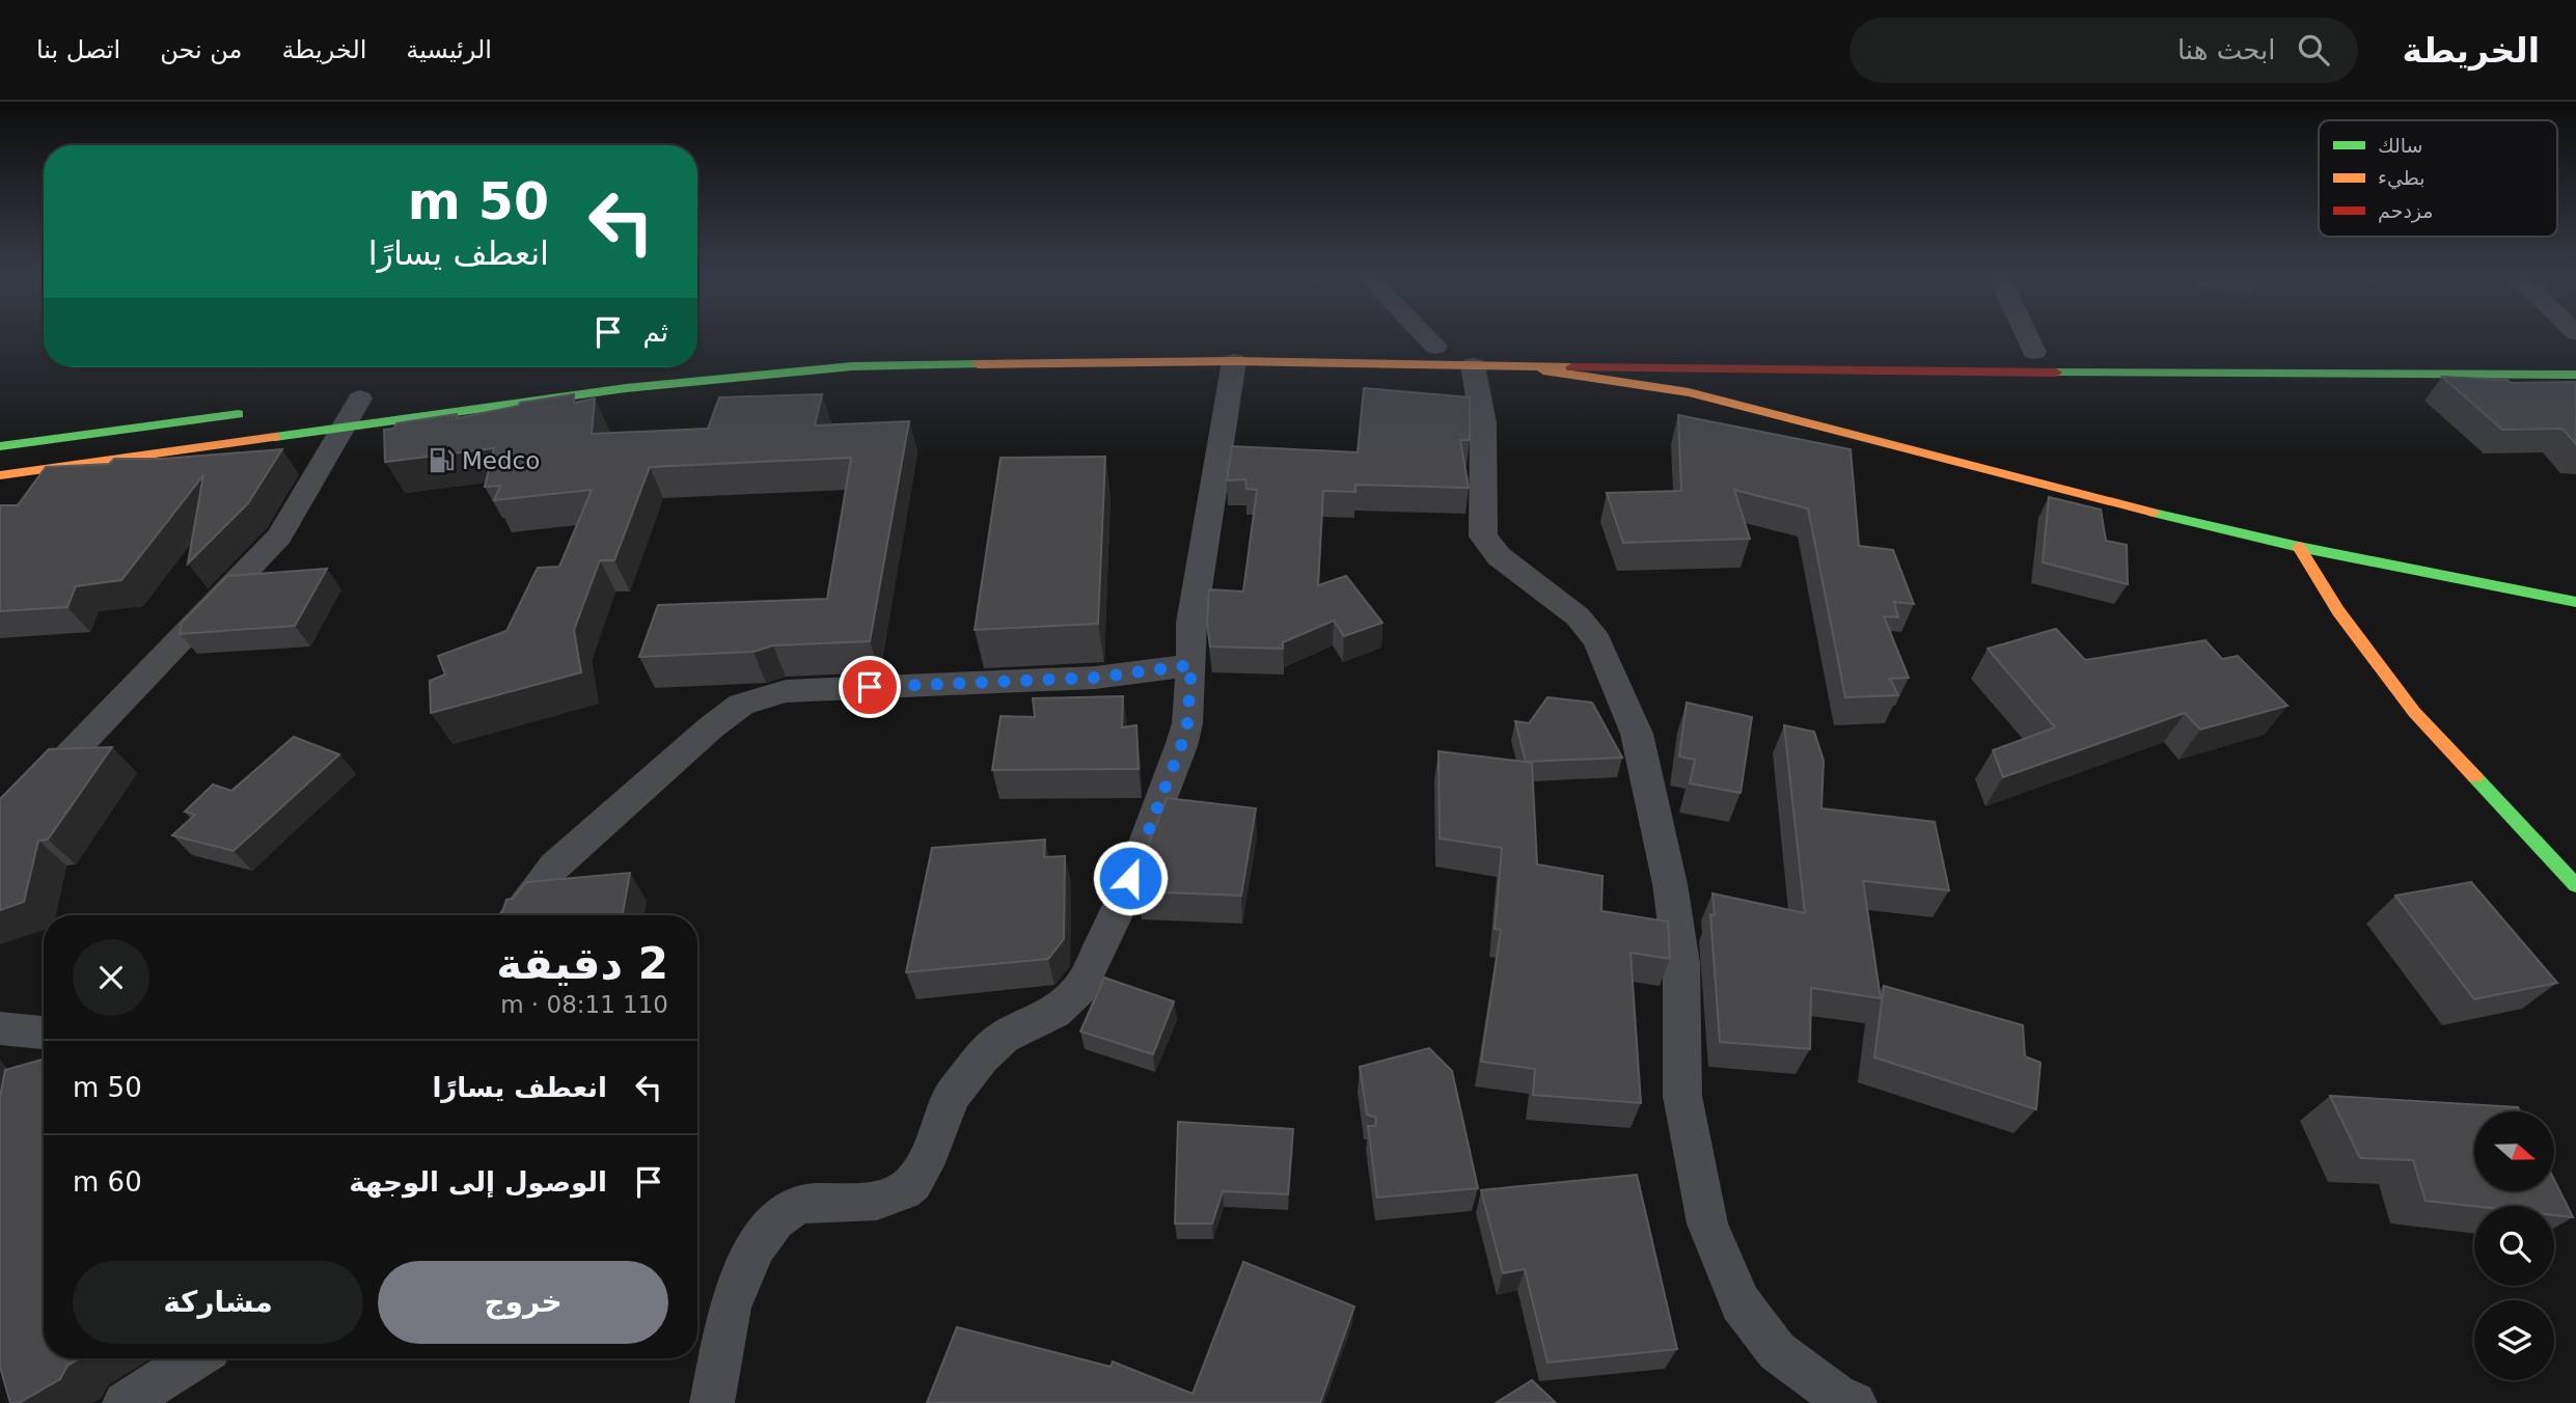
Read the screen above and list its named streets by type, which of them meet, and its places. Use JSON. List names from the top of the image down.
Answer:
{
  "places": {
    "fuel station": ["Medco"]
  },
  "legend": ["سالك", "بطيء", "مزدحم"],
  "north": "right",
  "page": {
    "header": "الخريطة",
    "search": "ابحث هنا",
    "nav": [
      "الرئيسية",
      "الخريطة",
      "من نحن",
      "اتصل بنا"
    ],
    "turn": ["50 m", "انعطف يسارًا"],
    "then": "ثم",
    "heading": ["2 دقيقة", "110 m · 08:11"],
    "list": [
      {
        "name": "انعطف يسارًا",
        "value": "50 m"
      },
      {
        "name": "الوصول إلى الوجهة",
        "value": "60 m"
      }
    ],
    "buttons": ["خروج", "مشاركة"]
  }
}
